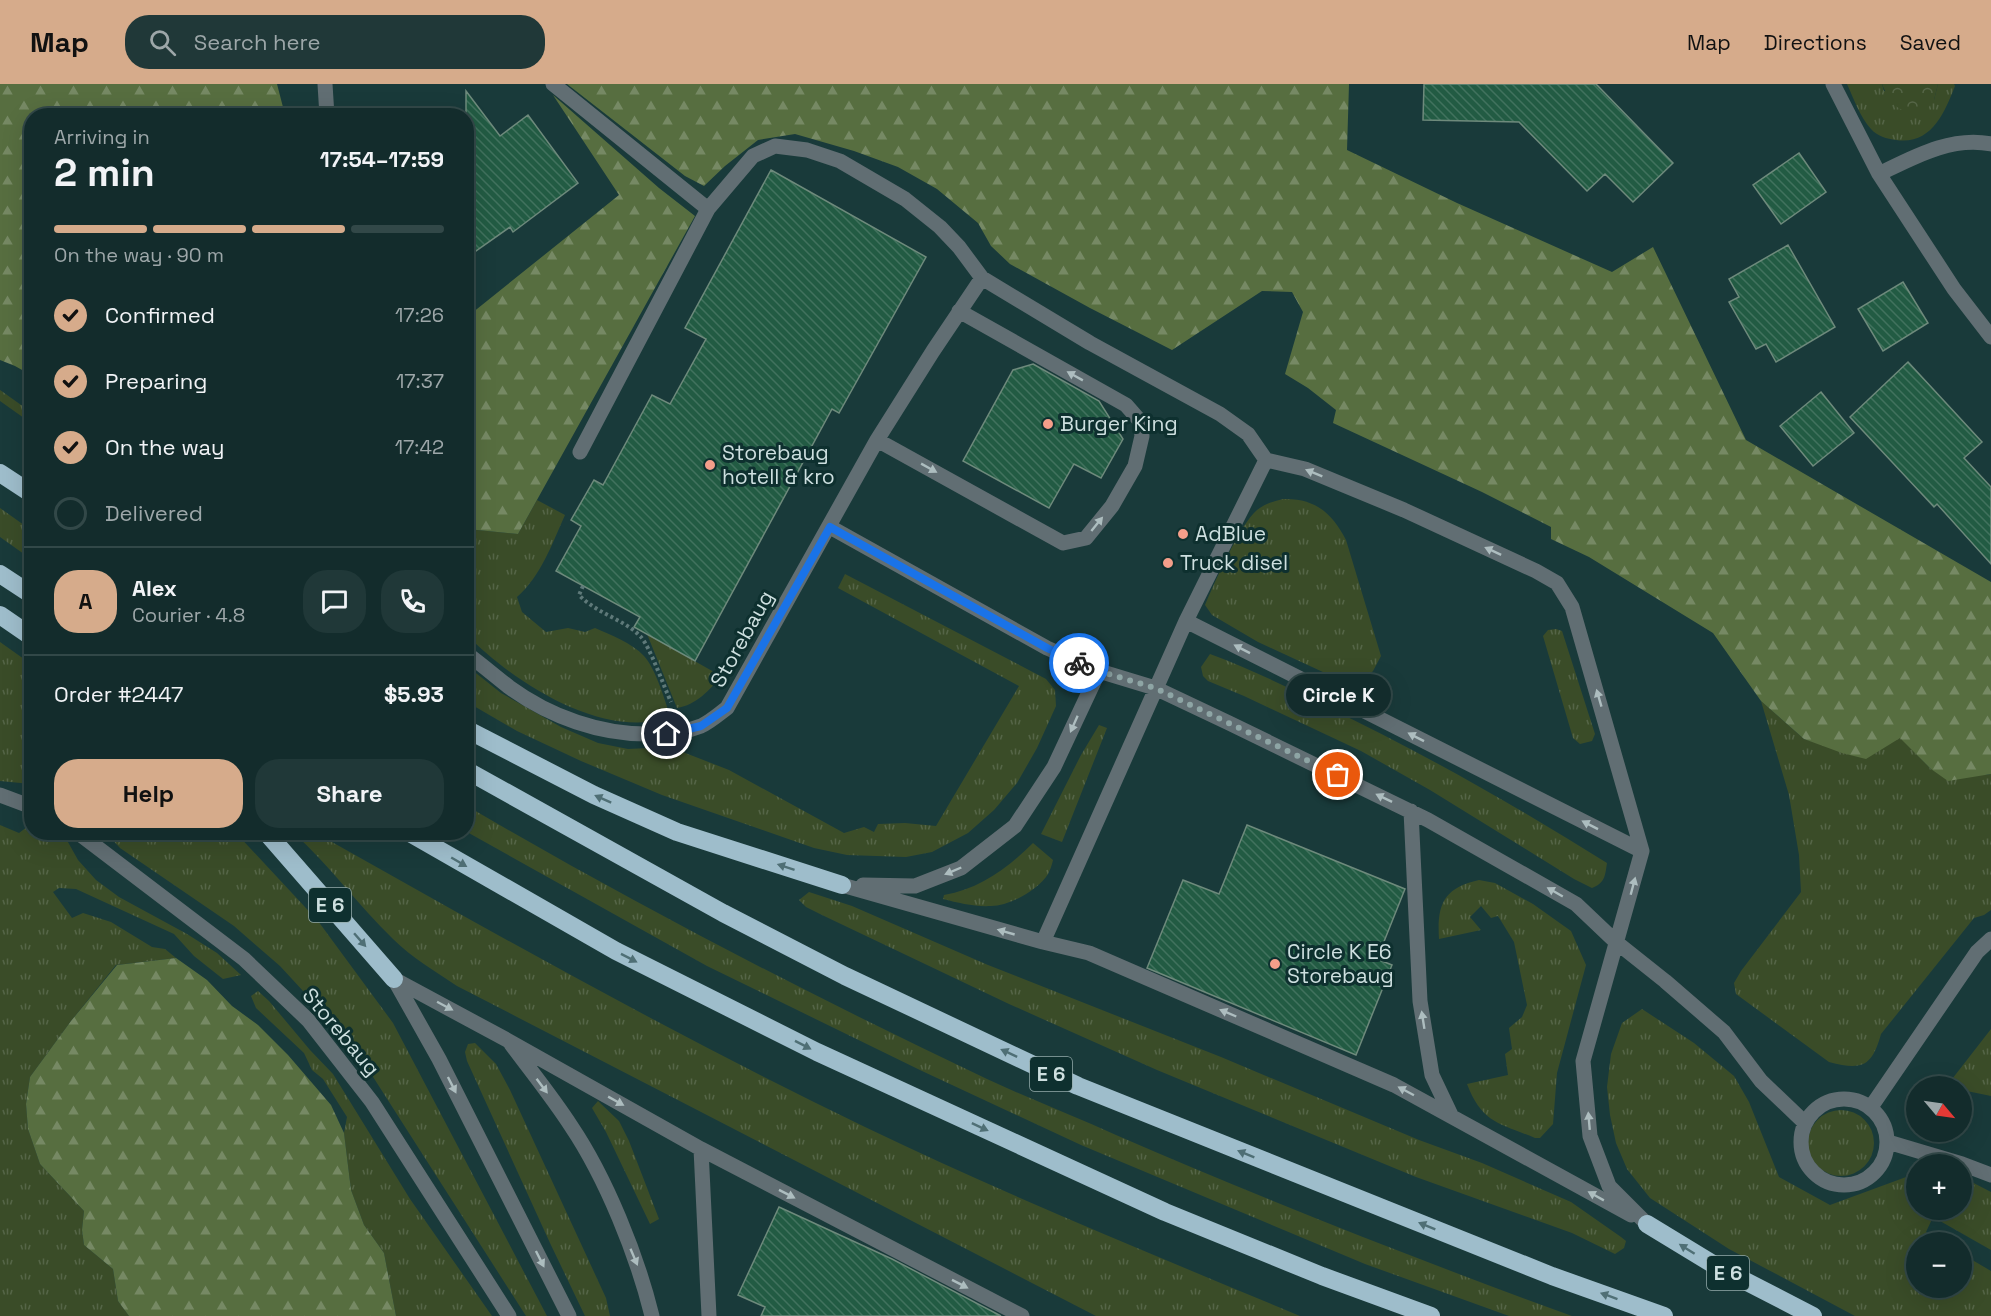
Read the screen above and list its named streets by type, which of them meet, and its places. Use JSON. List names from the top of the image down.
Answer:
{
  "streets": {
    "highway": ["E 6"],
    "street": ["Storebaug"]
  },
  "places": [
    "Burger King",
    "Storebaug hotell & kro",
    "AdBlue",
    "Truck disel",
    "Circle K",
    "Circle K E6 Storebaug"
  ],
  "north": "bottom right",
  "page": {
    "header": "Map",
    "search": "Search here",
    "nav": ["Map", "Directions", "Saved"],
    "heading": ["2 min", "Arriving in", "17:54–17:59"],
    "panel": [
      "Alex",
      "Courier · 4.8",
      "Order #2447",
      "$5.93"
    ],
    "bar": "On the way · 90 m",
    "list": [
      ["Confirmed", "17:26"],
      ["Preparing", "17:37"],
      ["On the way", "17:42"],
      "Delivered"
    ],
    "round": "A",
    "bubble": "Circle K",
    "buttons": ["Help", "Share"],
    "map_buttons": ["+", "−"]
  }
}
